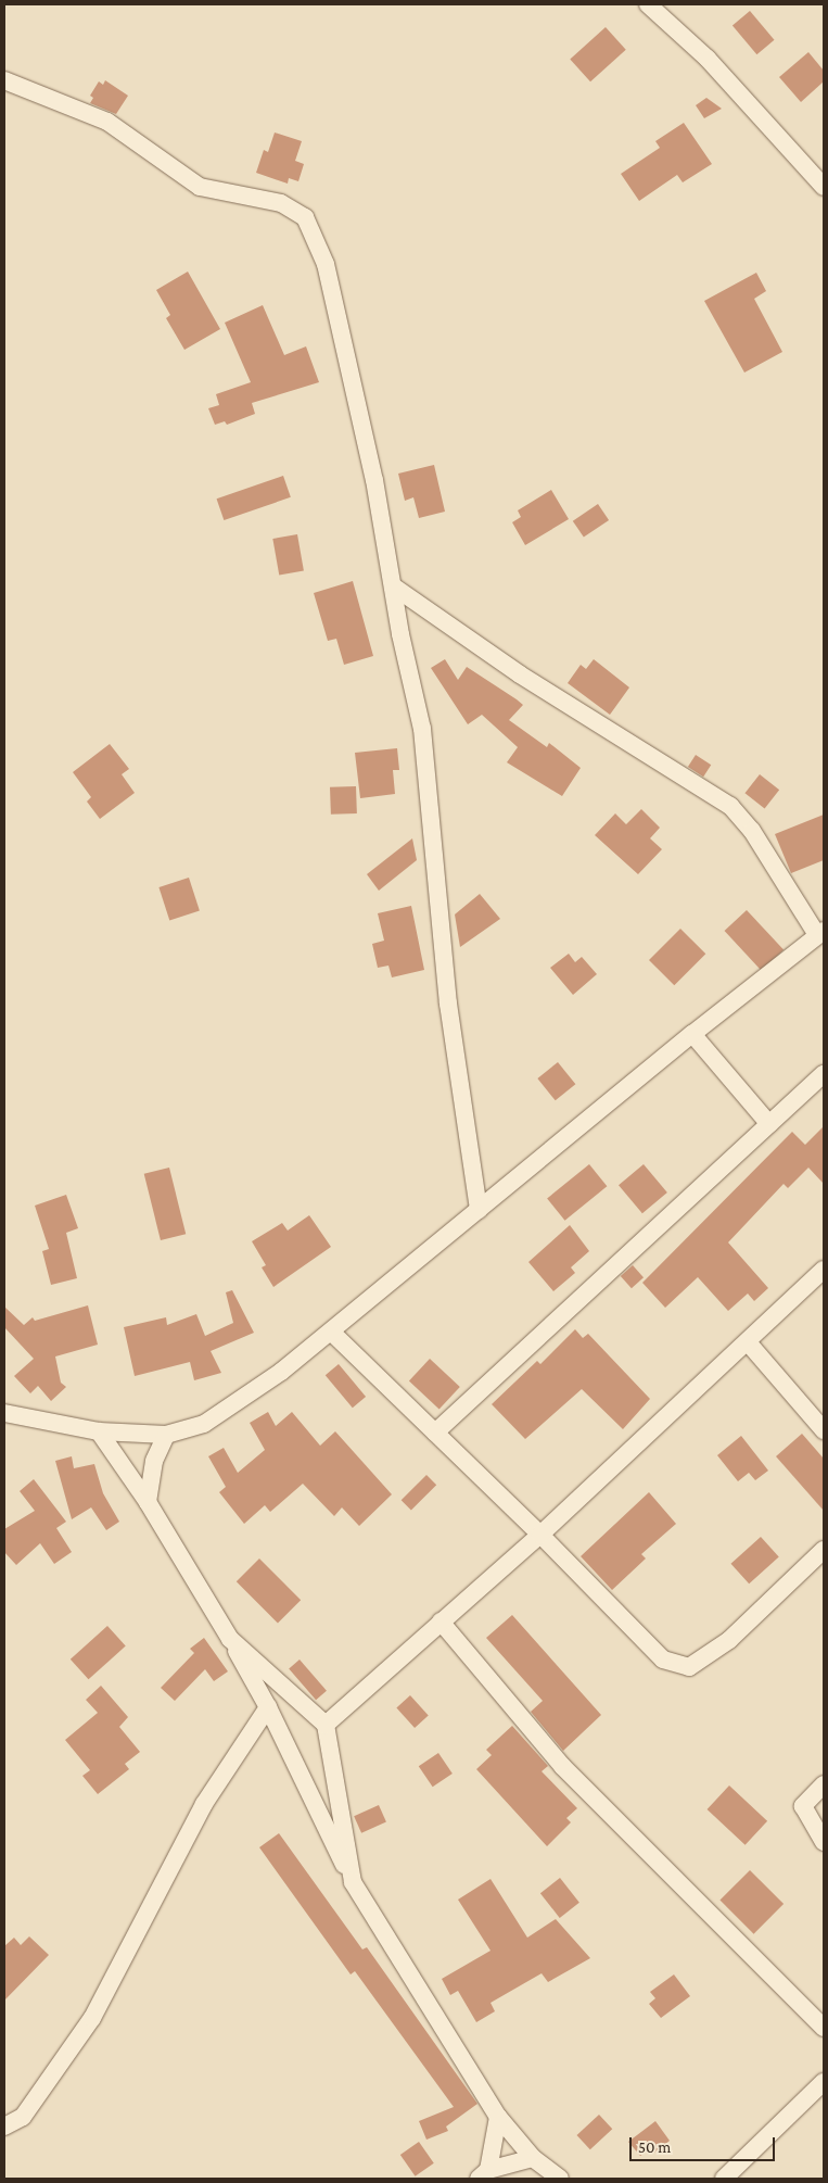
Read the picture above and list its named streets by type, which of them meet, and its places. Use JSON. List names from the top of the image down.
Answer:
{
  "scale_bar": "50 m"
}
